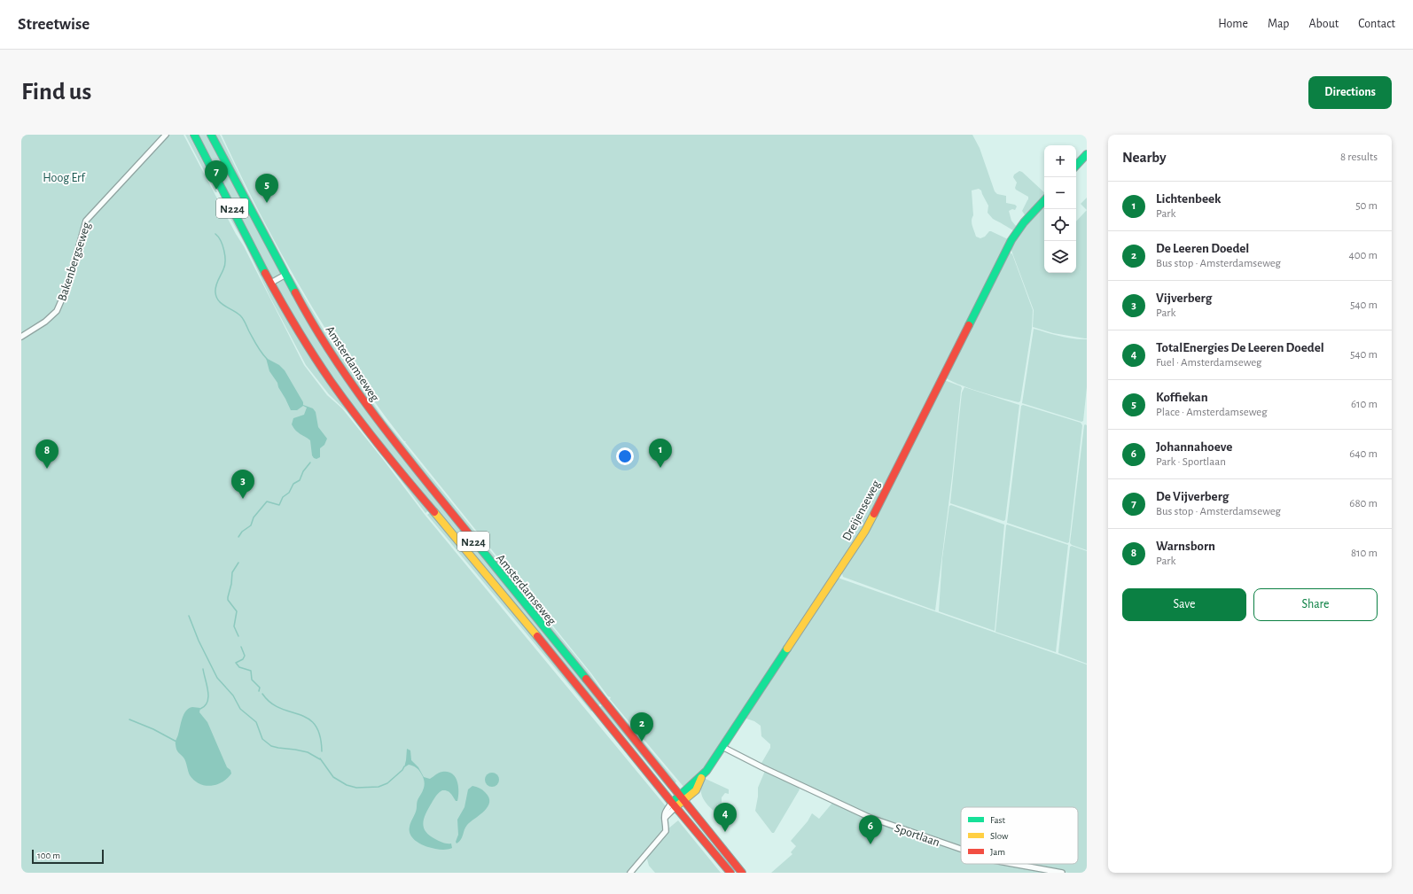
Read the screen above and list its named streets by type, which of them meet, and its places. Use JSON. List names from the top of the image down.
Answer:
{
  "streets": {
    "main road": ["N224", "Amsterdamseweg", "Dreijenseweg"],
    "street": ["Bakenbergseweg", "Sportlaan"]
  },
  "crossings": [
    ["Amsterdamseweg", "Dreijenseweg"],
    ["Dreijenseweg", "Sportlaan"]
  ],
  "parks": ["Hoog Erf"],
  "legend": ["Fast", "Slow", "Jam"],
  "scale_bar": "100 m",
  "page": {
    "header": "Streetwise",
    "nav": [
      "Home",
      "Map",
      "About",
      "Contact"
    ],
    "buttons": [
      "Directions",
      ["Save", "Share"]
    ],
    "title": "Find us",
    "heading": ["Nearby", "8 results"],
    "map_buttons": ["+", "−"],
    "pins": [
      "7",
      "5",
      "1",
      "8",
      "3",
      "2",
      "4",
      "6"
    ],
    "list": [
      {
        "mark": "1",
        "name": "Lichtenbeek",
        "note": "Park",
        "value": "50 m"
      },
      {
        "mark": "2",
        "name": "De Leeren Doedel",
        "note": "Bus stop · Amsterdamseweg",
        "value": "400 m"
      },
      {
        "mark": "3",
        "name": "Vijverberg",
        "note": "Park",
        "value": "540 m"
      },
      {
        "mark": "4",
        "name": "TotalEnergies De Leeren Doedel",
        "note": "Fuel · Amsterdamseweg",
        "value": "540 m"
      },
      {
        "mark": "5",
        "name": "Koffiekan",
        "note": "Place · Amsterdamseweg",
        "value": "610 m"
      },
      {
        "mark": "6",
        "name": "Johannahoeve",
        "note": "Park · Sportlaan",
        "value": "640 m"
      },
      {
        "mark": "7",
        "name": "De Vijverberg",
        "note": "Bus stop · Amsterdamseweg",
        "value": "680 m"
      },
      {
        "mark": "8",
        "name": "Warnsborn",
        "note": "Park",
        "value": "810 m"
      }
    ],
    "scale": "100 m"
  }
}
